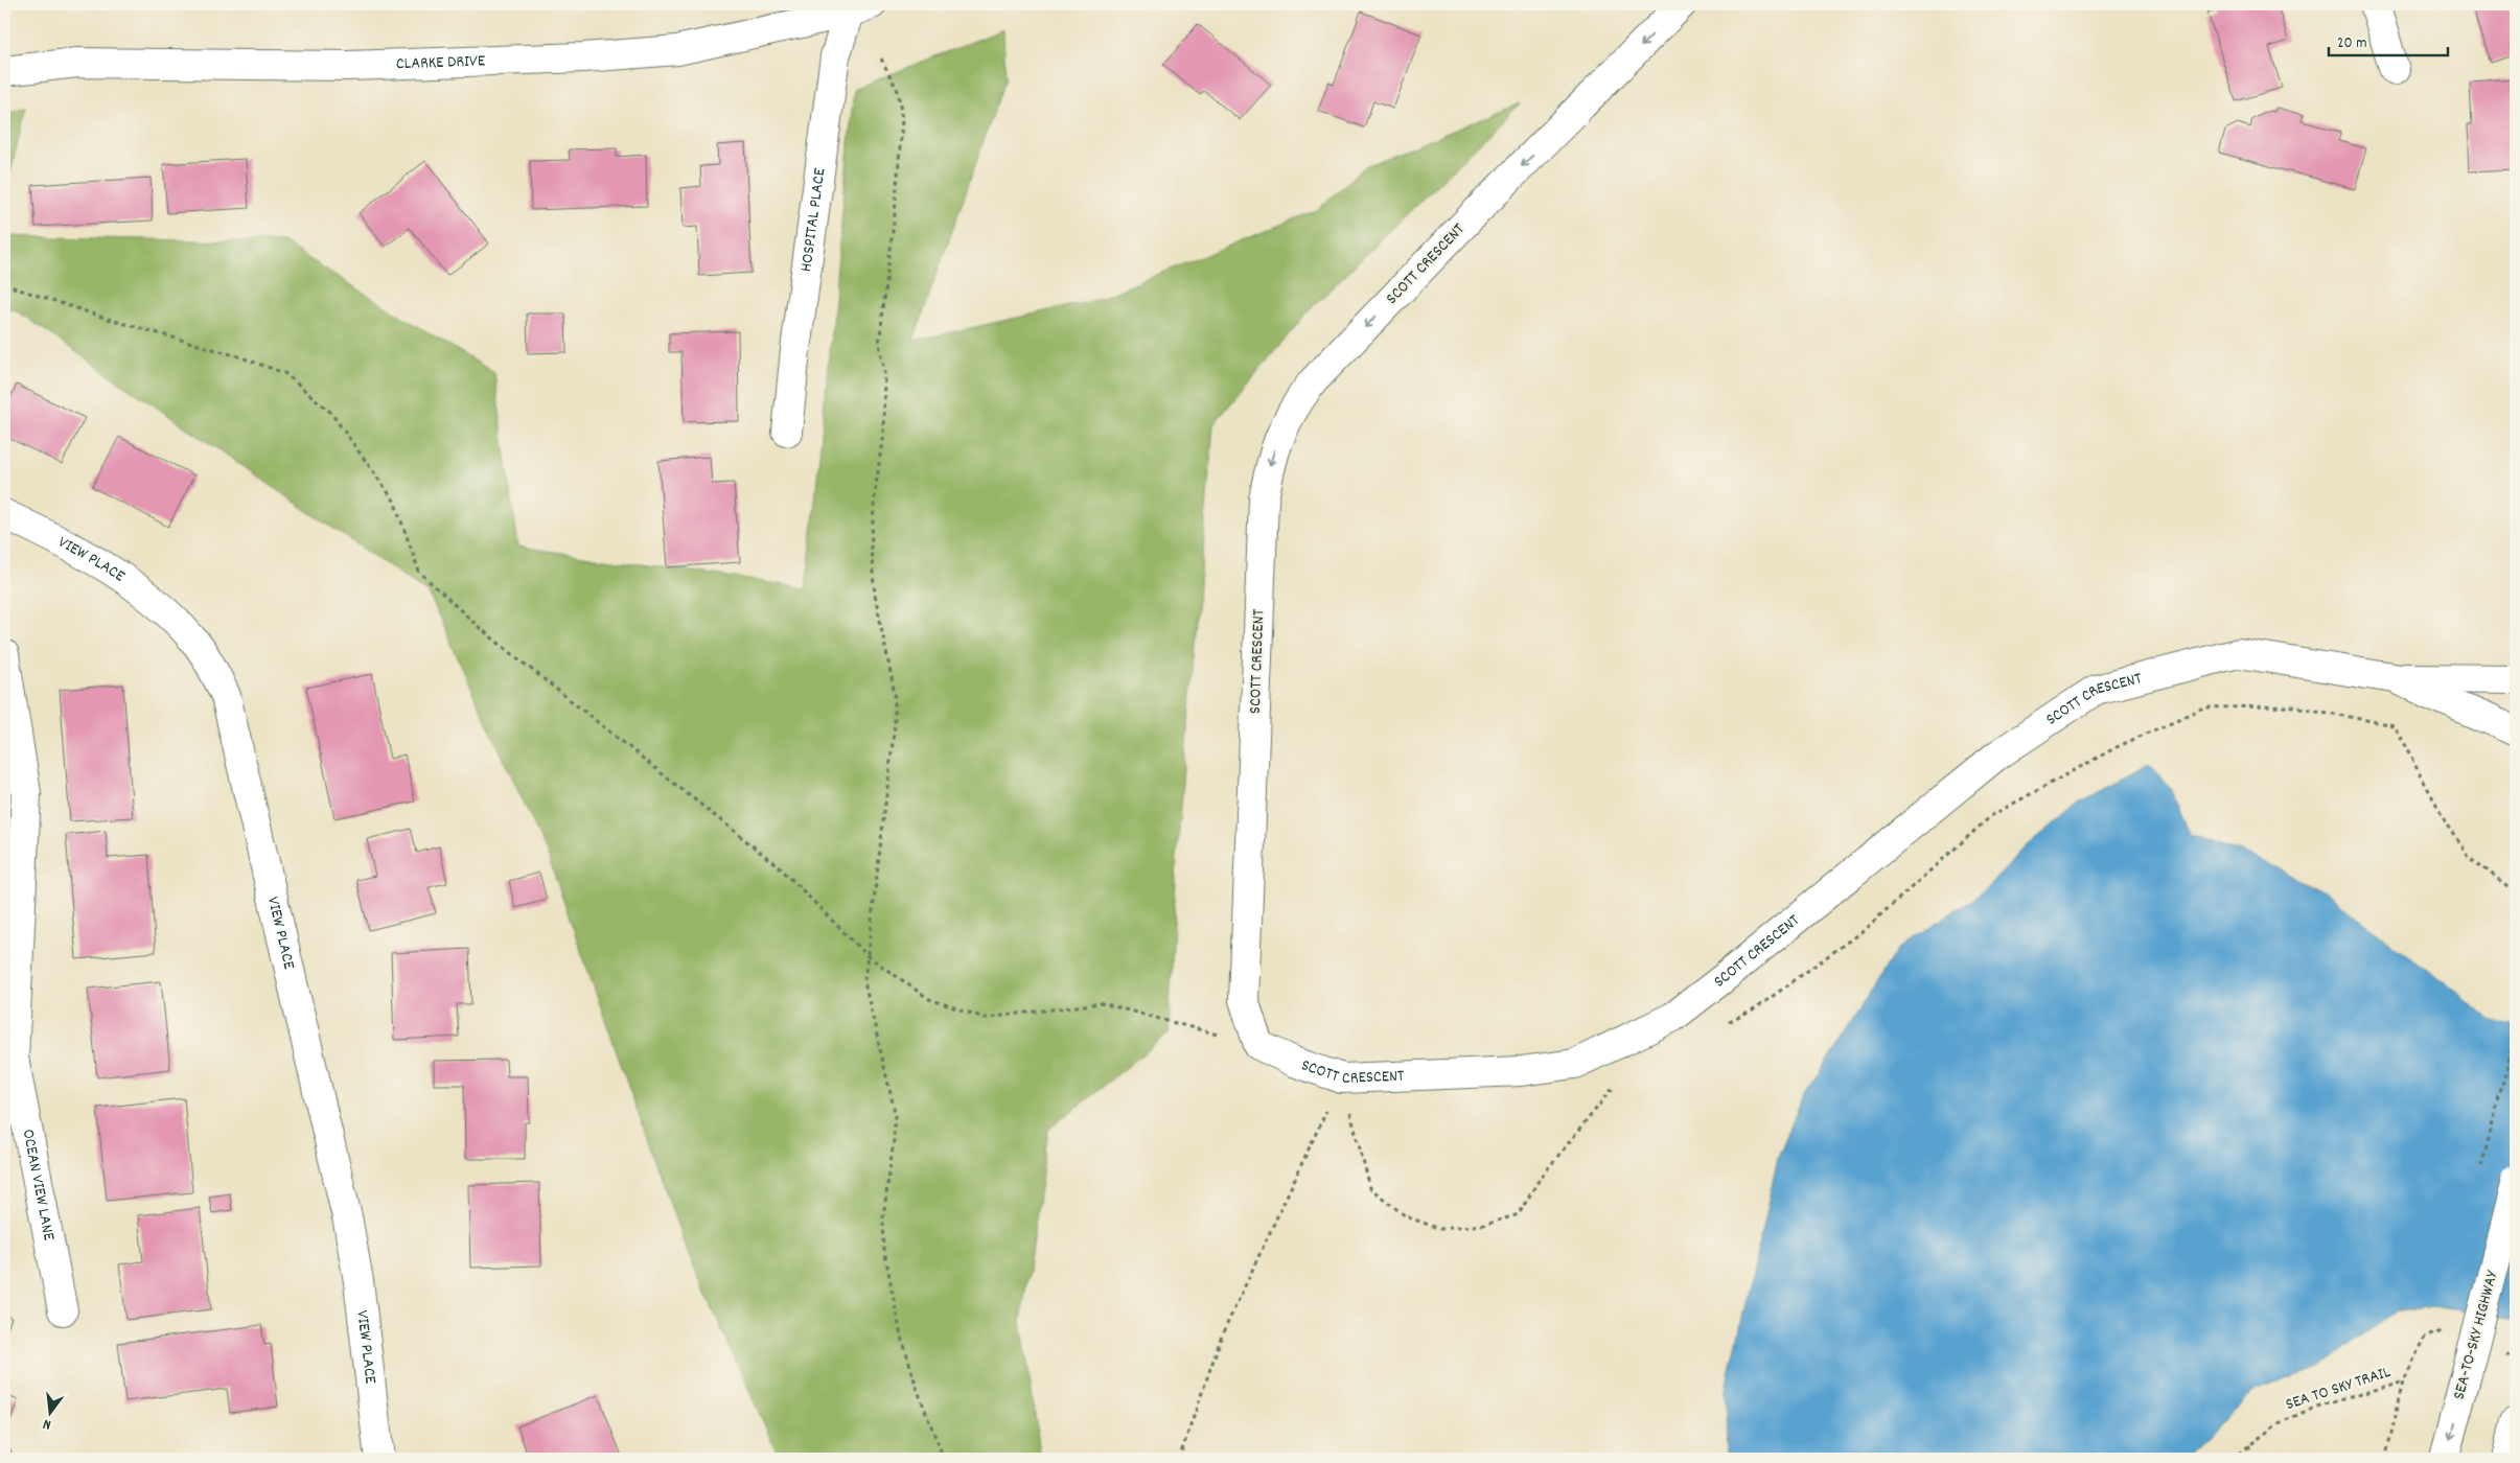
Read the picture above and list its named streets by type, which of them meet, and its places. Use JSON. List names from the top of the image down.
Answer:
{
  "streets": {
    "main road": [
      "CLARKE DRIVE",
      "HOSPITAL PLACE",
      "SCOTT CRESCENT",
      "VIEW PLACE",
      "OCEAN VIEW LANE",
      "SEA-TO-SKY HIGHWAY"
    ],
    "path": ["SEA TO SKY TRAIL"]
  },
  "crossings": [
    ["CLARKE DRIVE", "HOSPITAL PLACE"]
  ],
  "one_way": ["SCOTT CRESCENT", "SEA-TO-SKY HIGHWAY"],
  "scale_bar": "20 m",
  "north": "bottom"
}
